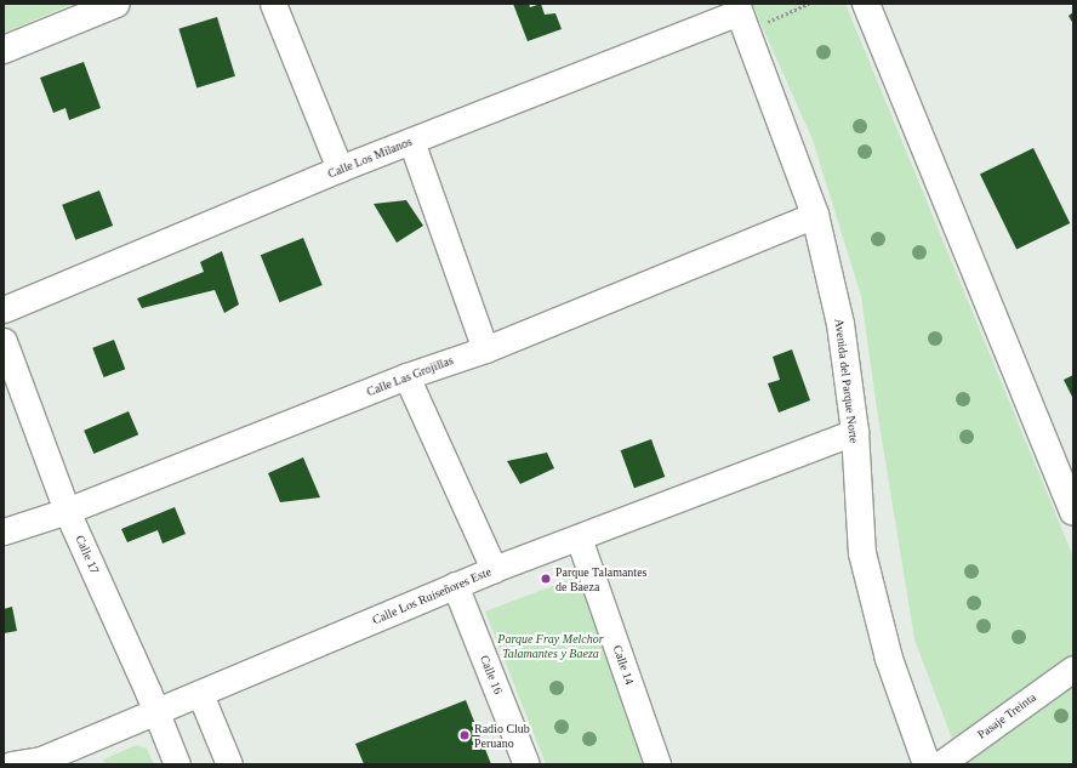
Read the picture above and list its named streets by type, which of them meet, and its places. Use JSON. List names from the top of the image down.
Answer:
{
  "streets": {
    "main road": ["Avenida del Parque Norte"],
    "street": [
      "Calle Los Milanos",
      "Calle Las Grojillas",
      "Calle 17",
      "Calle Los Ruiseñores Este",
      "Calle 14",
      "Calle 16",
      "Pasaje Treinta"
    ]
  },
  "crossings": [
    ["Calle Los Milanos", "Avenida del Parque Norte"],
    ["Calle Las Grojillas", "Avenida del Parque Norte"],
    ["Calle Las Grojillas", "Calle 17"],
    ["Avenida del Parque Norte", "Calle Los Ruiseñores Este"],
    ["Calle 17", "Calle Los Ruiseñores Este"],
    ["Calle Los Ruiseñores Este", "Calle 14"],
    ["Calle Los Ruiseñores Este", "Calle 16"]
  ],
  "parks": ["Parque Fray Melchor Talamantes y Baeza"],
  "places": ["Parque Talamantes de Baeza", "Radio Club Peruano"]
}
